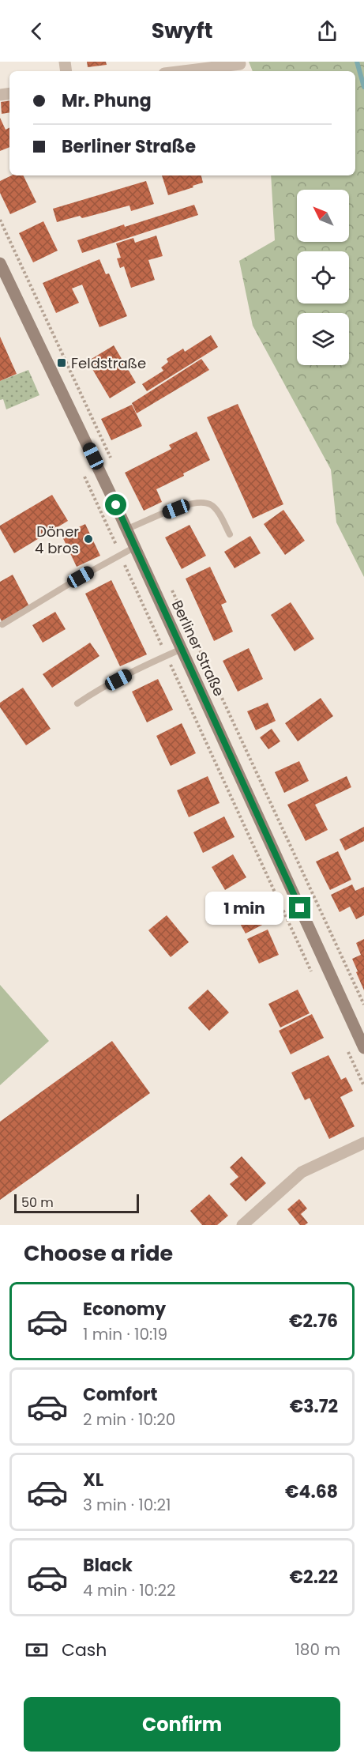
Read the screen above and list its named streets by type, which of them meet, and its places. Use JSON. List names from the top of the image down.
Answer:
{
  "streets": {
    "street": ["Berliner Straße"]
  },
  "places": {
    "transit": ["Feldstraße"],
    "other": ["Döner 4 bros"]
  },
  "scale_bar": "50 m",
  "north": "top left",
  "page": {
    "header": "Swyft",
    "banner": ["Mr. Phung", "Berliner Straße"],
    "bubble": "1 min",
    "scale": "50 m",
    "heading": "Choose a ride",
    "list": [
      {
        "name": "Economy",
        "note": "1 min · 10:19",
        "value": "€2.76"
      },
      {
        "name": "Comfort",
        "note": "2 min · 10:20",
        "value": "€3.72"
      },
      {
        "name": "XL",
        "note": "3 min · 10:21",
        "value": "€4.68"
      },
      {
        "name": "Black",
        "note": "4 min · 10:22",
        "value": "€2.22"
      }
    ],
    "pay": ["Cash", "180 m"],
    "buttons": "Confirm"
  }
}
